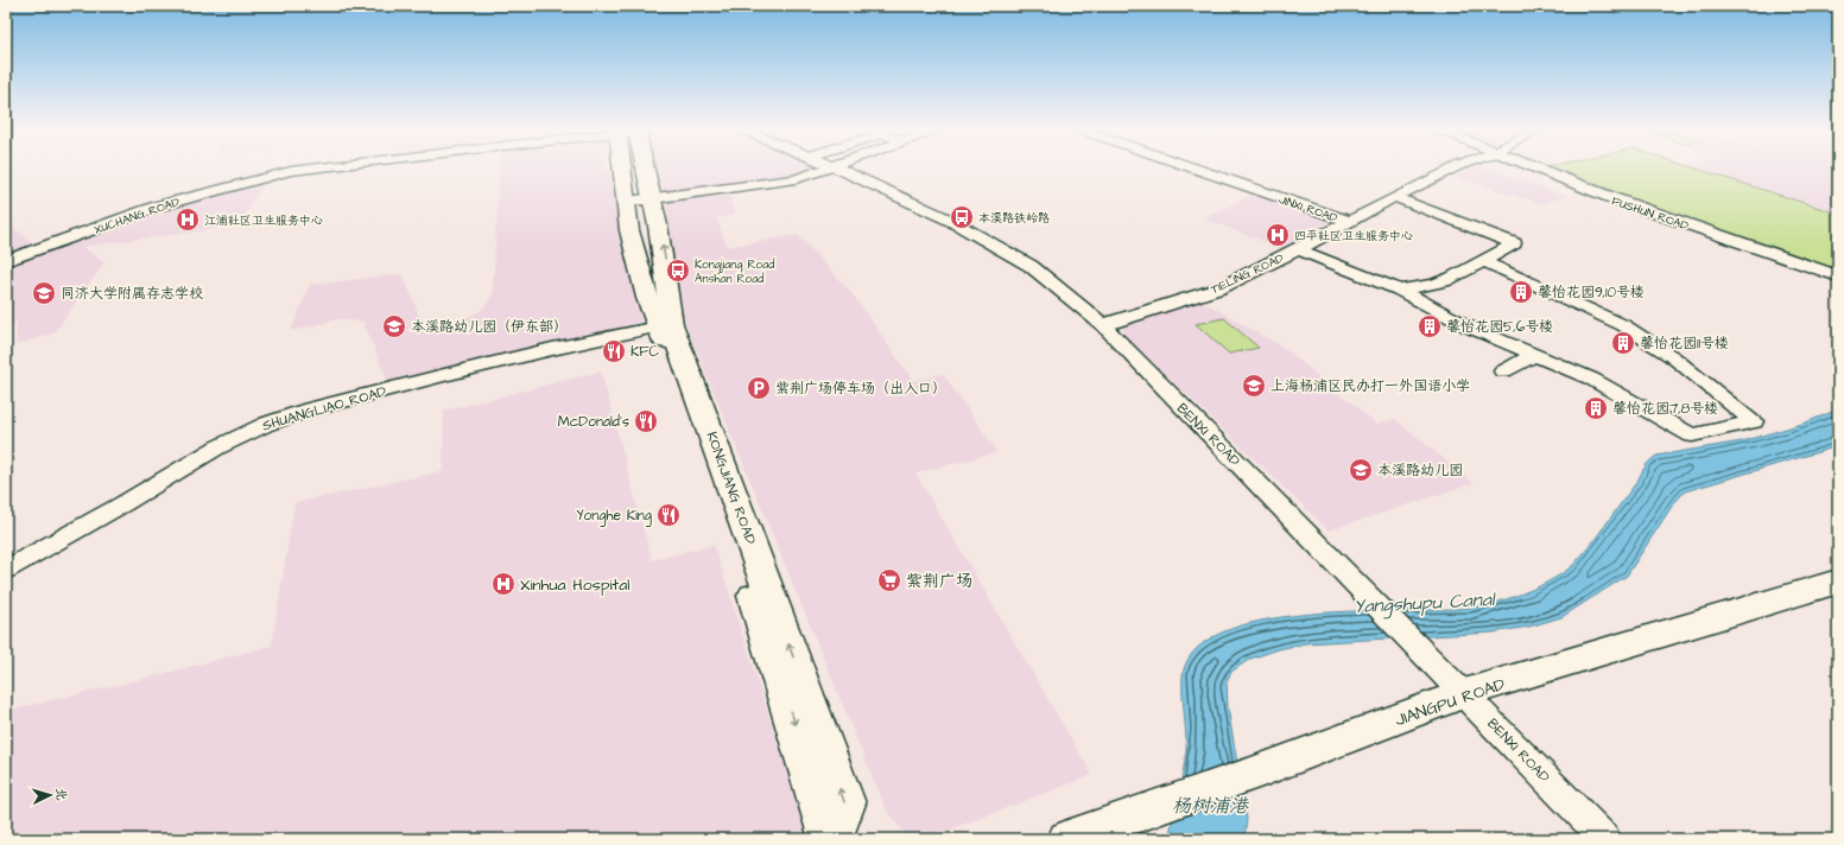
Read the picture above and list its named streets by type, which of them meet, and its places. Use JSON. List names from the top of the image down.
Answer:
{
  "streets": {
    "main road": ["KONGJIANG ROAD", "JIANGPU ROAD"],
    "street": [
      "JINXI ROAD",
      "FUSHUN ROAD",
      "XUCHANG ROAD",
      "TIELING ROAD",
      "SHUANGLIAO ROAD",
      "BENXI ROAD"
    ]
  },
  "crossings": [
    ["JINXI ROAD", "TIELING ROAD"],
    ["TIELING ROAD", "BENXI ROAD"],
    ["SHUANGLIAO ROAD", "KONGJIANG ROAD"],
    ["BENXI ROAD", "JIANGPU ROAD"]
  ],
  "water": ["Yangshupu Canal", "杨树浦港"],
  "places": {
    "bus stop": ["本溪路铁岭路", "Kongjiang Road Anshan Road"],
    "hospital": ["江浦社区卫生服务中心", "四平社区卫生服务中心", "Xinhua Hospital"],
    "building": [
      "馨怡花园9,10号楼",
      "馨怡花园5,6号楼",
      "馨怡花园11号楼",
      "馨怡花园7,8号楼"
    ],
    "school or university": [
      "同济大学附属存志学校",
      "本溪路幼儿园（伊东部）",
      "‌上海杨浦区民办打一外国语小学",
      "本溪路幼儿园"
    ],
    "restaurant": ["KFC", "McDonald's", "Yonghe King"],
    "parking": ["紫荆广场停车场（出入口）"],
    "supermarket": ["紫荆广场"]
  },
  "north": "right"
}
